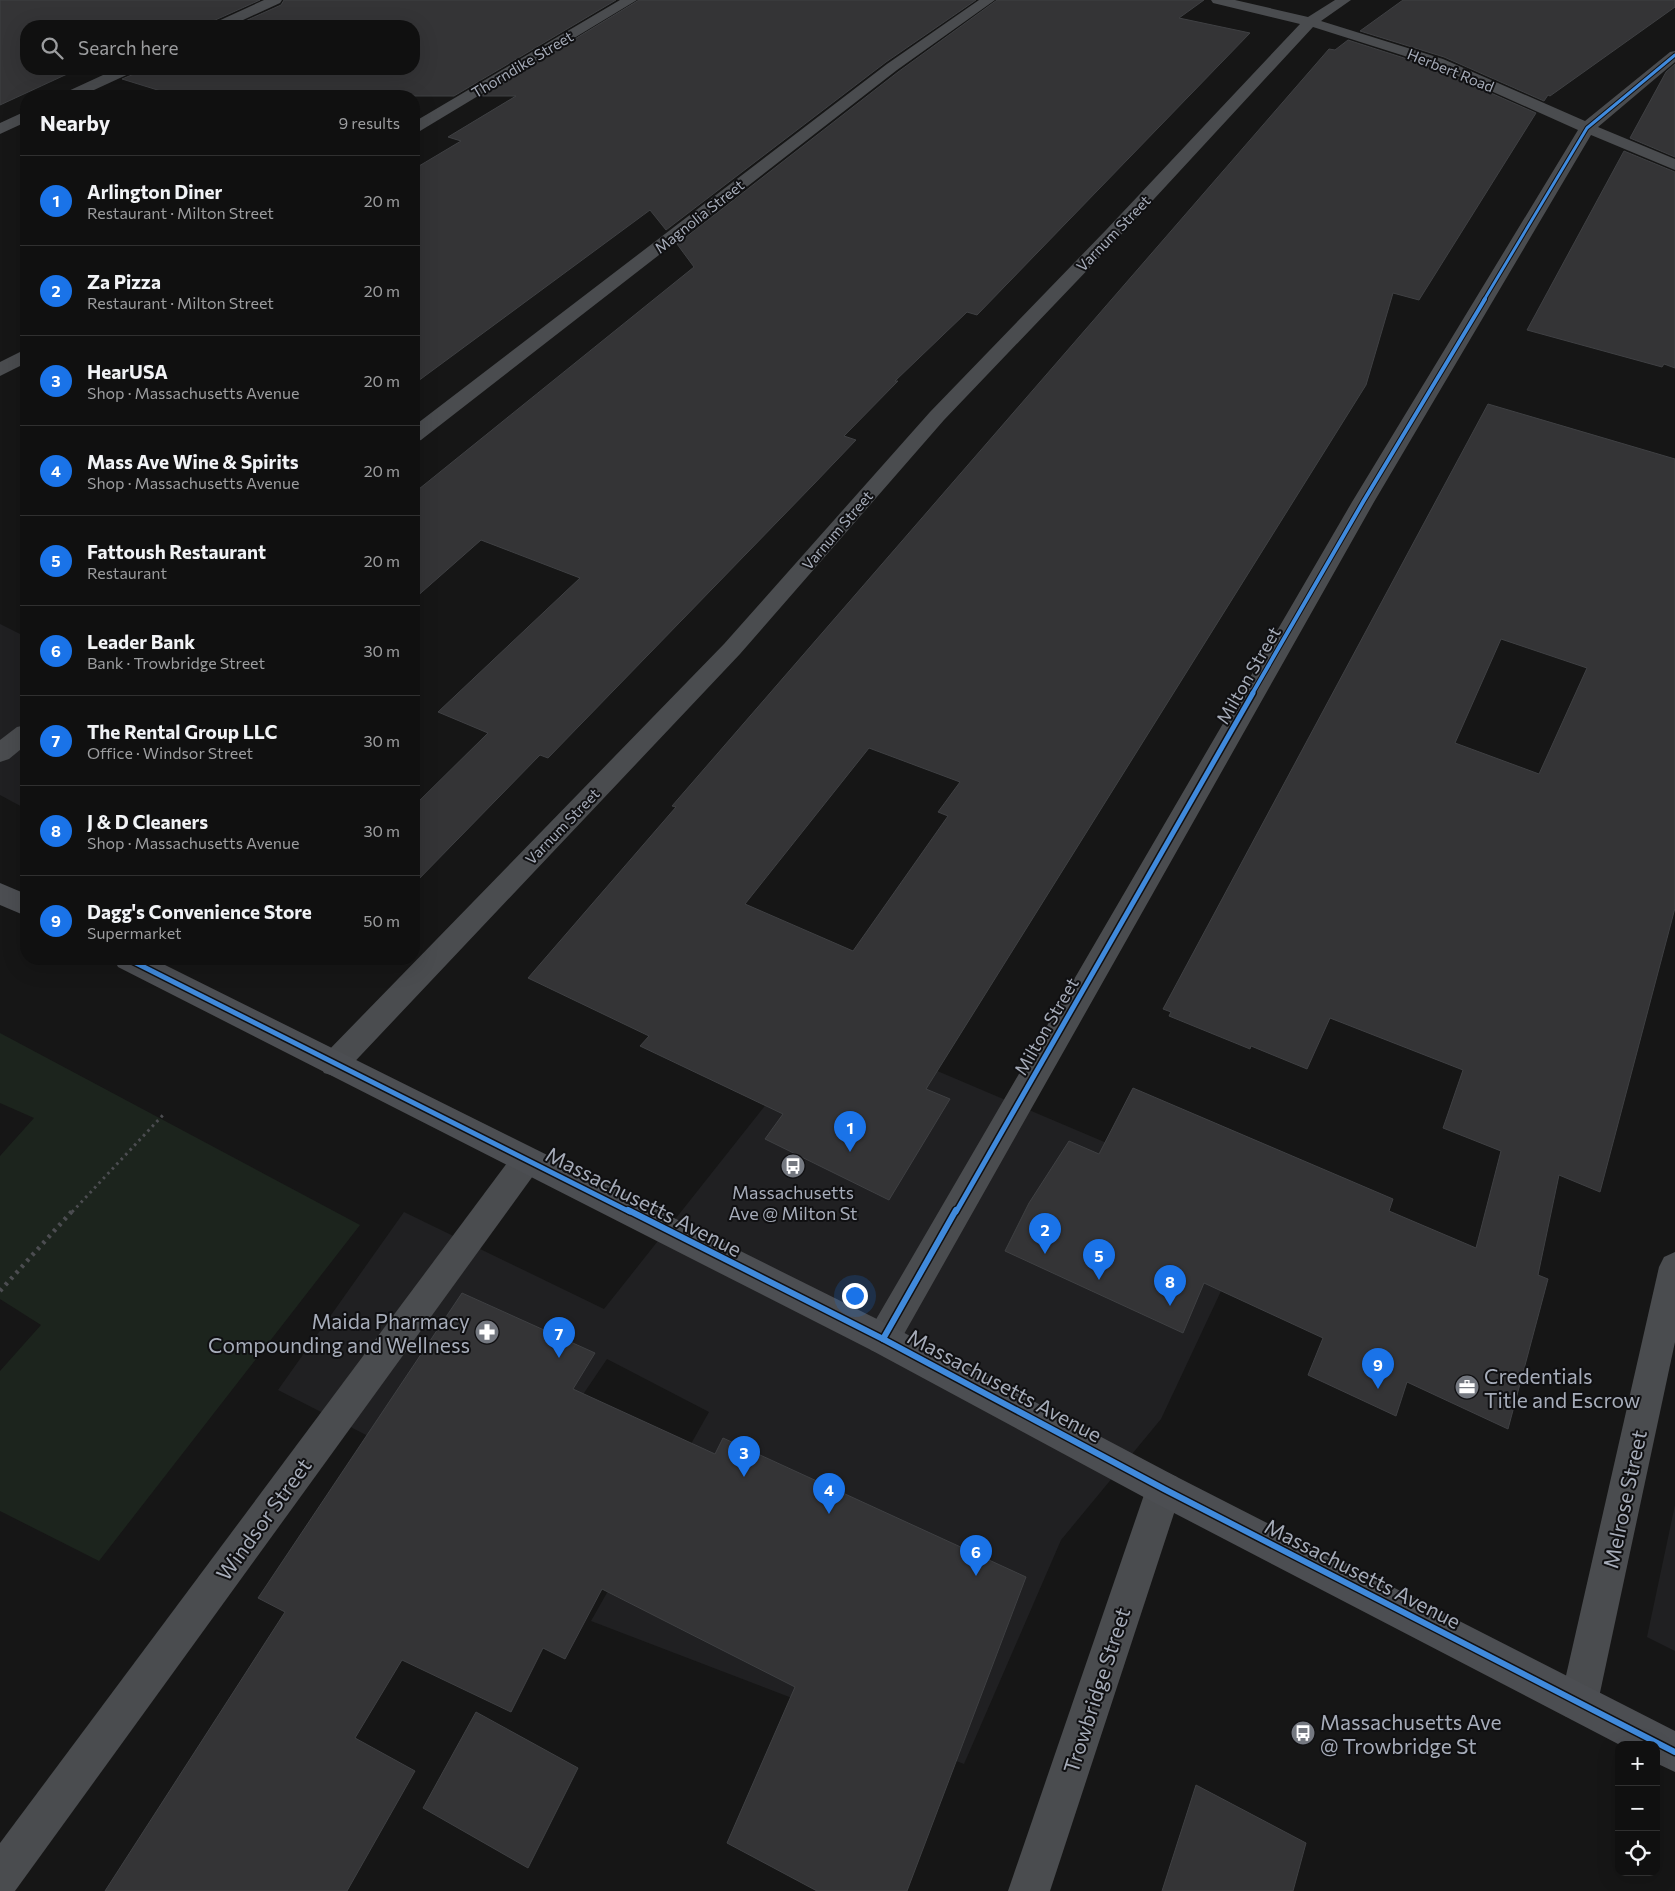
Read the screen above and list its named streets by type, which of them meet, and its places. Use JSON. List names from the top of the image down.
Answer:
{
  "streets": {
    "highway": ["Massachusetts Avenue"],
    "street": [
      "Thorndike Street",
      "Herbert Road",
      "Magnolia Street",
      "Varnum Street",
      "Milton Street",
      "Melrose Street",
      "Windsor Street",
      "Trowbridge Street"
    ]
  },
  "crossings": [
    ["Herbert Road", "Varnum Street"],
    ["Herbert Road", "Milton Street"],
    ["Varnum Street", "Massachusetts Avenue"],
    ["Milton Street", "Massachusetts Avenue"],
    ["Massachusetts Avenue", "Melrose Street"],
    ["Massachusetts Avenue", "Windsor Street"],
    ["Massachusetts Avenue", "Trowbridge Street"]
  ],
  "places": {
    "bus stop": ["Massachusetts Ave @ Milton St", "Massachusetts Ave @ Trowbridge St"],
    "pharmacy": ["Maida Pharmacy Compounding and Wellness"],
    "office": ["Credentials Title and Escrow"]
  },
  "page": {
    "search": "Search here",
    "heading": ["Nearby", "9 results"],
    "list": [
      {
        "mark": "1",
        "name": "Arlington Diner",
        "note": "Restaurant · Milton Street",
        "value": "20 m"
      },
      {
        "mark": "2",
        "name": "Za Pizza",
        "note": "Restaurant · Milton Street",
        "value": "20 m"
      },
      {
        "mark": "3",
        "name": "HearUSA",
        "note": "Shop · Massachusetts Avenue",
        "value": "20 m"
      },
      {
        "mark": "4",
        "name": "Mass Ave Wine & Spirits",
        "note": "Shop · Massachusetts Avenue",
        "value": "20 m"
      },
      {
        "mark": "5",
        "name": "Fattoush Restaurant",
        "note": "Restaurant",
        "value": "20 m"
      },
      {
        "mark": "6",
        "name": "Leader Bank",
        "note": "Bank · Trowbridge Street",
        "value": "30 m"
      },
      {
        "mark": "7",
        "name": "The Rental Group LLC",
        "note": "Office · Windsor Street",
        "value": "30 m"
      },
      {
        "mark": "8",
        "name": "J & D Cleaners",
        "note": "Shop · Massachusetts Avenue",
        "value": "30 m"
      },
      {
        "mark": "9",
        "name": "Dagg's Convenience Store",
        "note": "Supermarket",
        "value": "50 m"
      }
    ],
    "pins": [
      "1",
      "2",
      "5",
      "8",
      "7",
      "9",
      "3",
      "4",
      "6"
    ],
    "map_buttons": ["+", "−"]
  }
}
